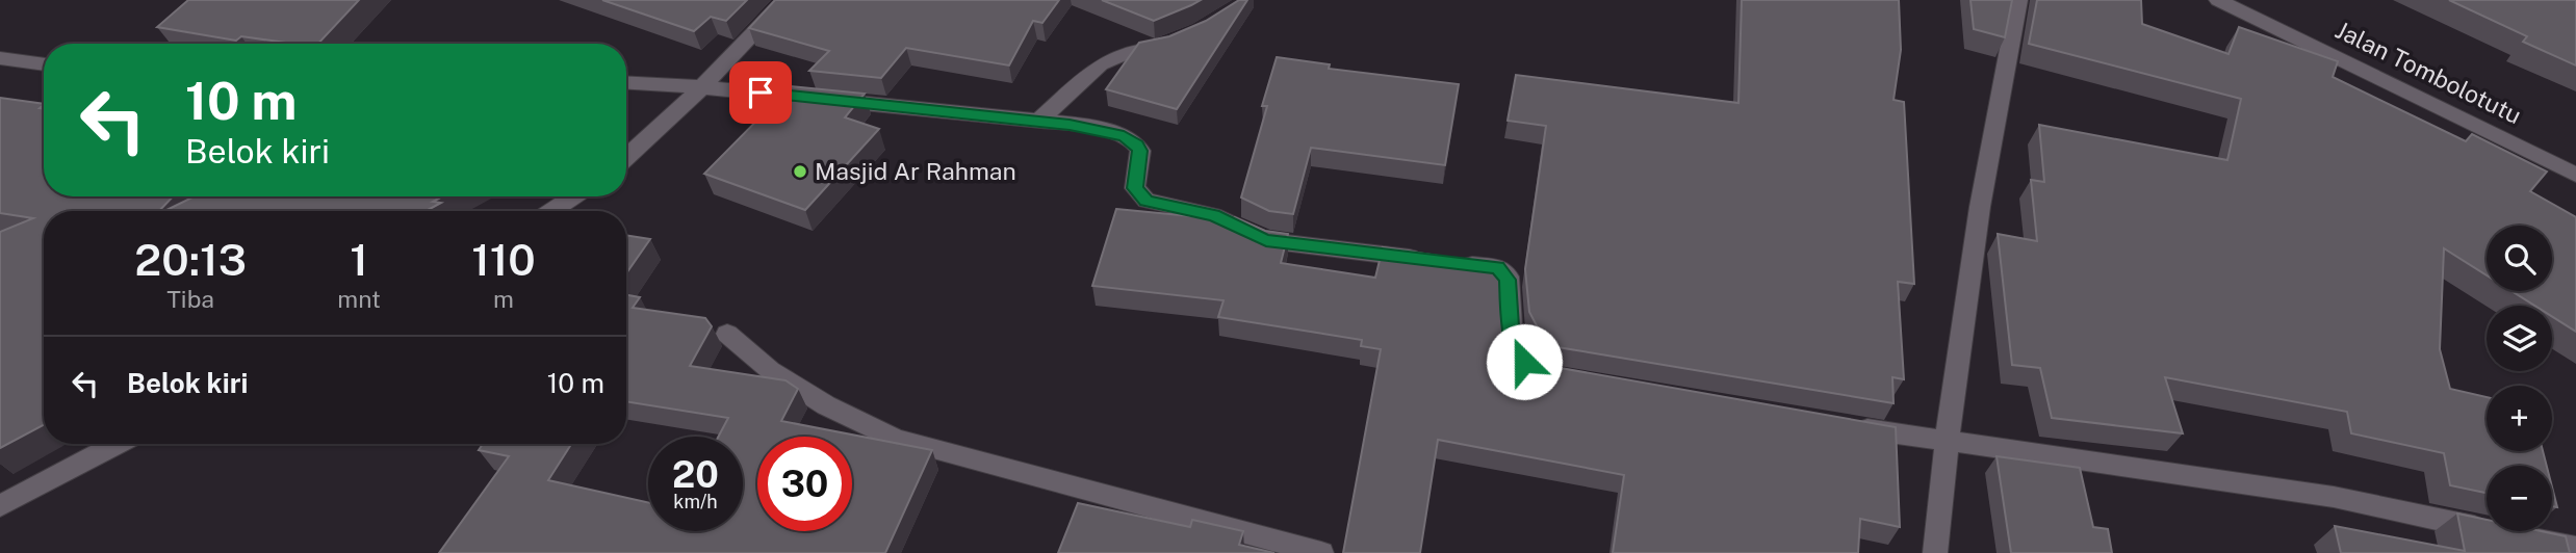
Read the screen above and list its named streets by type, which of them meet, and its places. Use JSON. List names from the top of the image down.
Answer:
{
  "streets": {
    "street": ["Jalan Tombolotutu"]
  },
  "places": ["Masjid Ar Rahman"],
  "page": {
    "turn": ["10 m", "Belok kiri"],
    "eta": [
      "20:13",
      "Tiba",
      "1",
      "mnt",
      "110",
      "m"
    ],
    "map_buttons": ["+", "−"],
    "list": [
      {
        "name": "Belok kiri",
        "value": "10 m"
      }
    ],
    "speed": "20 km/h",
    "limit": "30"
  }
}
